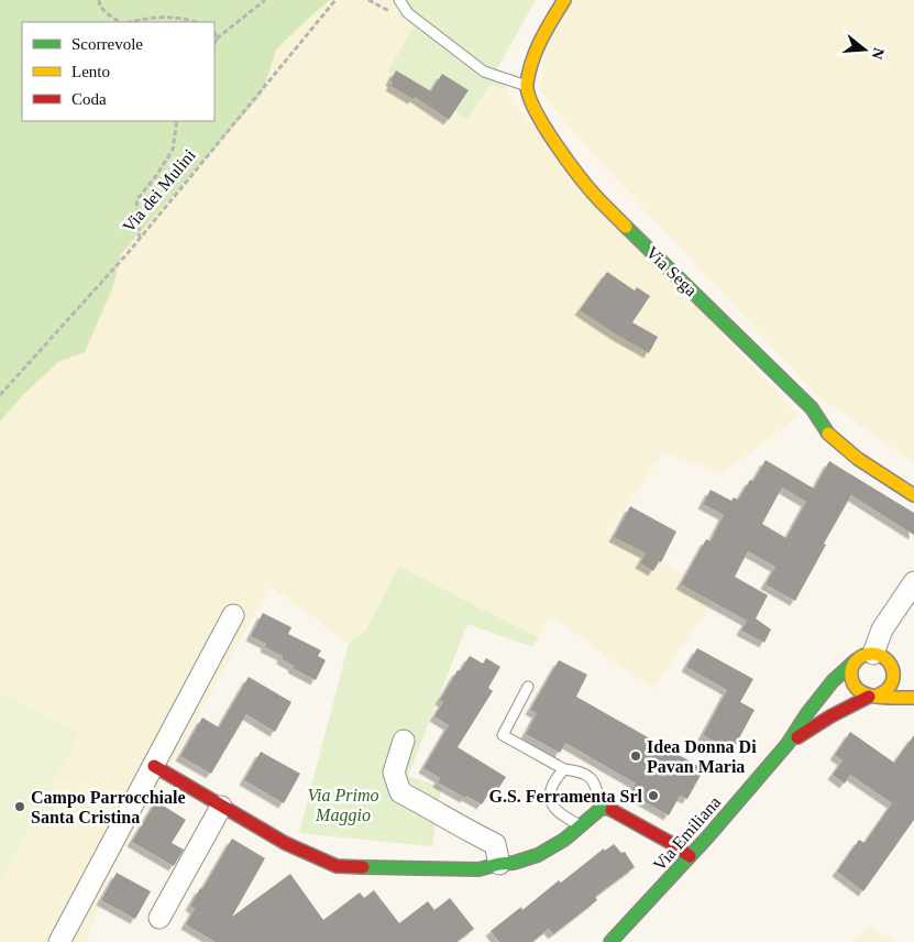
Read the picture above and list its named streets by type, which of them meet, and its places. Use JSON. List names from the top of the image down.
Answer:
{
  "streets": {
    "street": ["Via Sega", "Via Emiliana"],
    "path": ["Via dei Mulini"]
  },
  "parks": ["Via Primo Maggio"],
  "places": ["Idea Donna Di Pavan Maria", "G.S. Ferramenta Srl", "Campo Parrocchiale Santa Cristina"],
  "legend": ["Scorrevole", "Lento", "Coda"],
  "north": "right"
}
